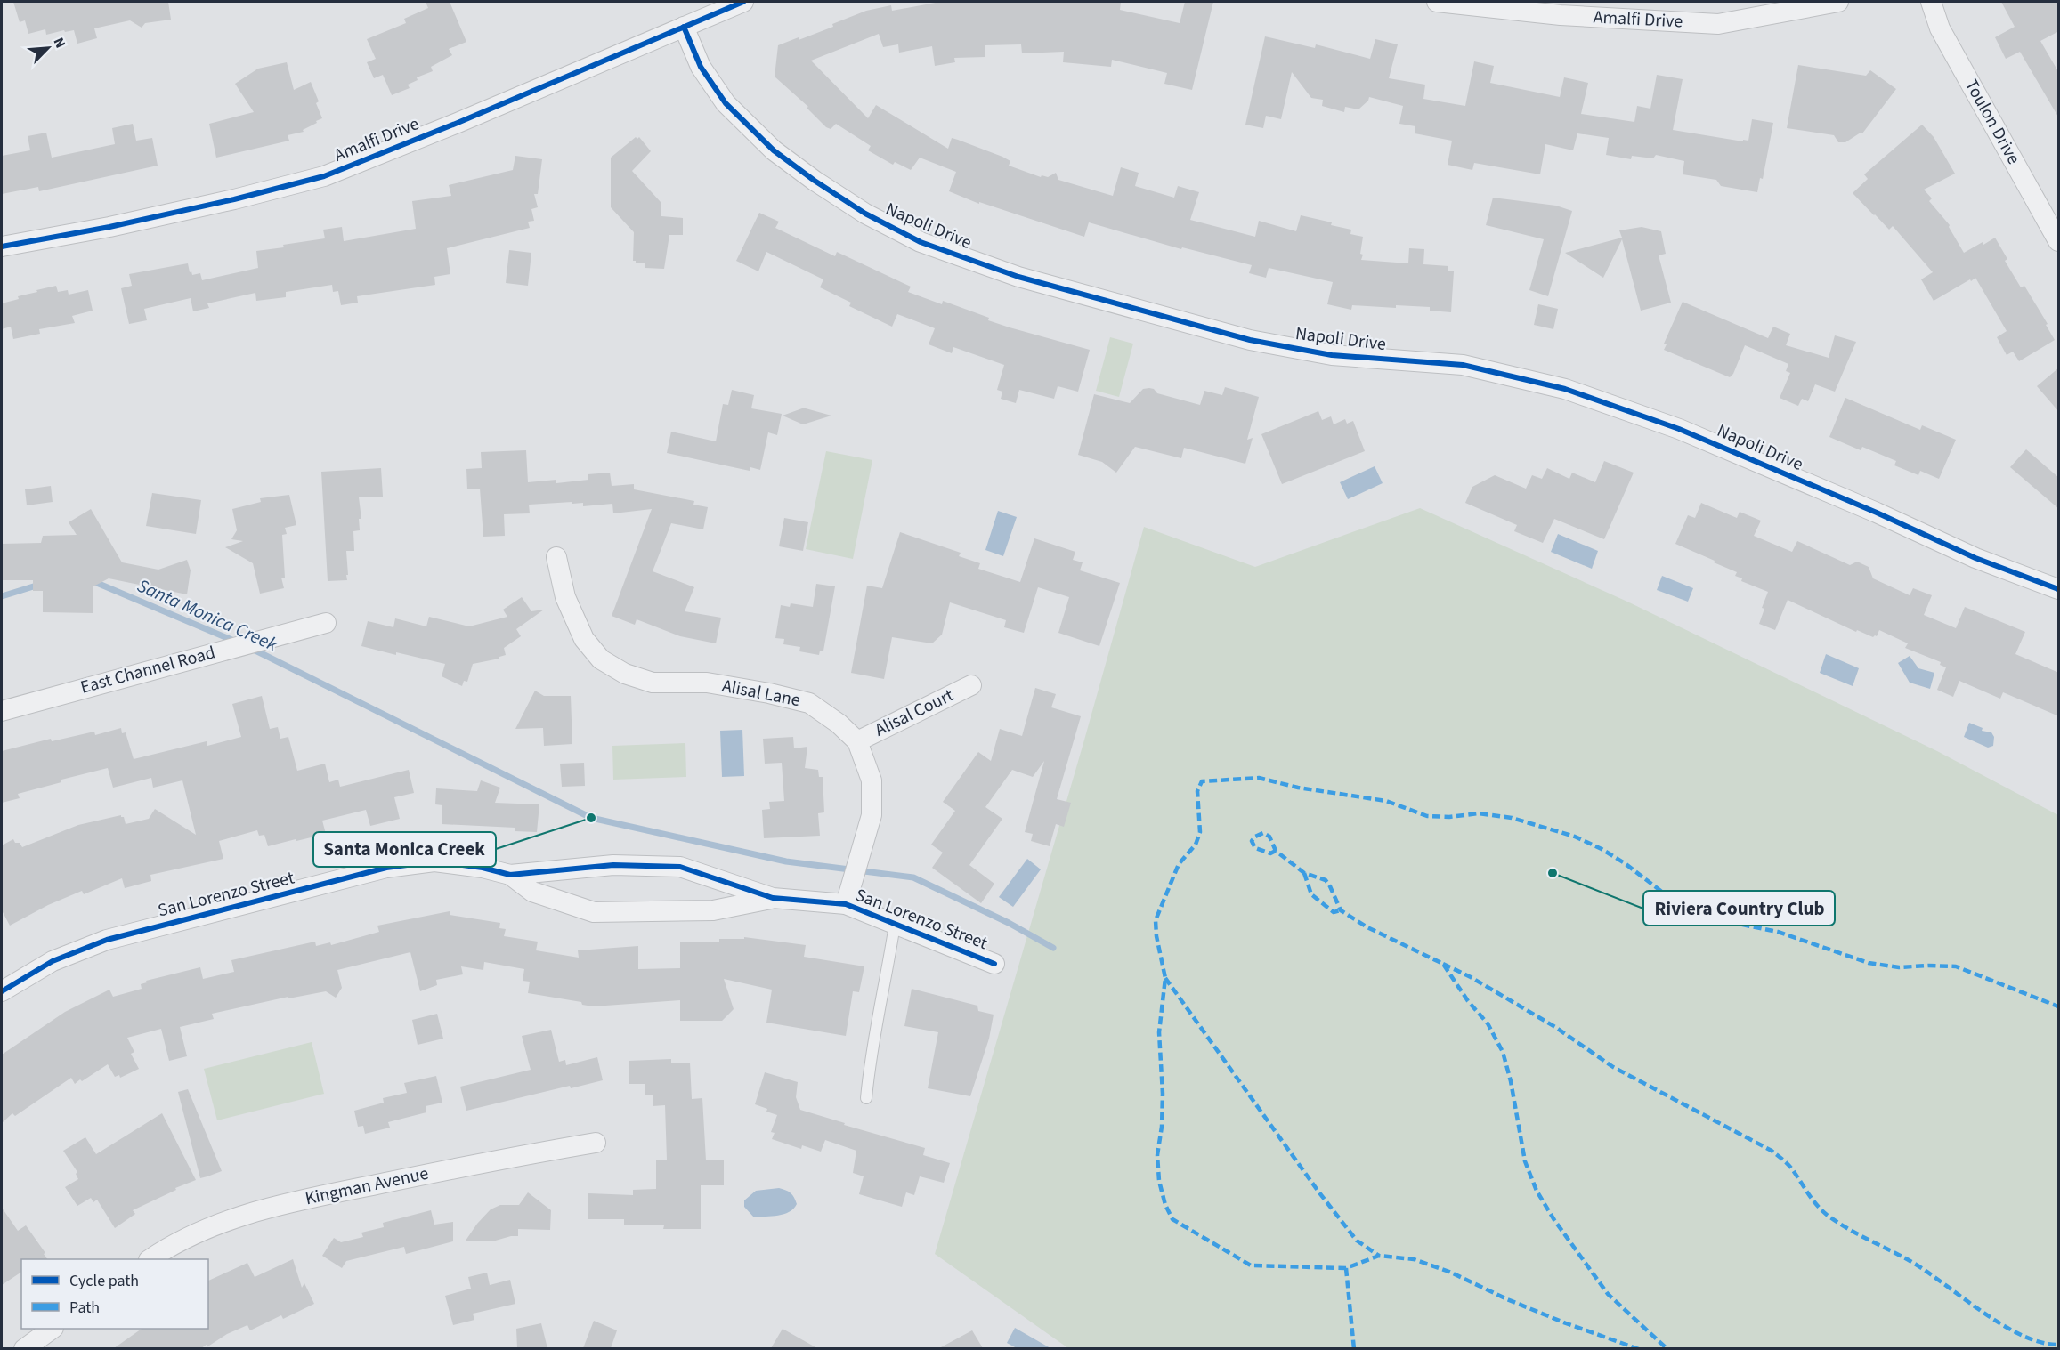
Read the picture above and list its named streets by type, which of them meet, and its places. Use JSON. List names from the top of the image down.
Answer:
{
  "streets": {
    "street": [
      "Amalfi Drive",
      "Toulon Drive",
      "Napoli Drive",
      "East Channel Road",
      "Alisal Lane",
      "Alisal Court",
      "San Lorenzo Street",
      "Kingman Avenue"
    ]
  },
  "crossings": [
    ["Amalfi Drive", "Napoli Drive"],
    ["Alisal Lane", "Alisal Court"],
    ["Alisal Lane", "San Lorenzo Street"]
  ],
  "water": ["Santa Monica Creek"],
  "places": ["Santa Monica Creek", "Riviera Country Club"],
  "legend": ["Cycle path", "Path"],
  "north": "top right"
}
